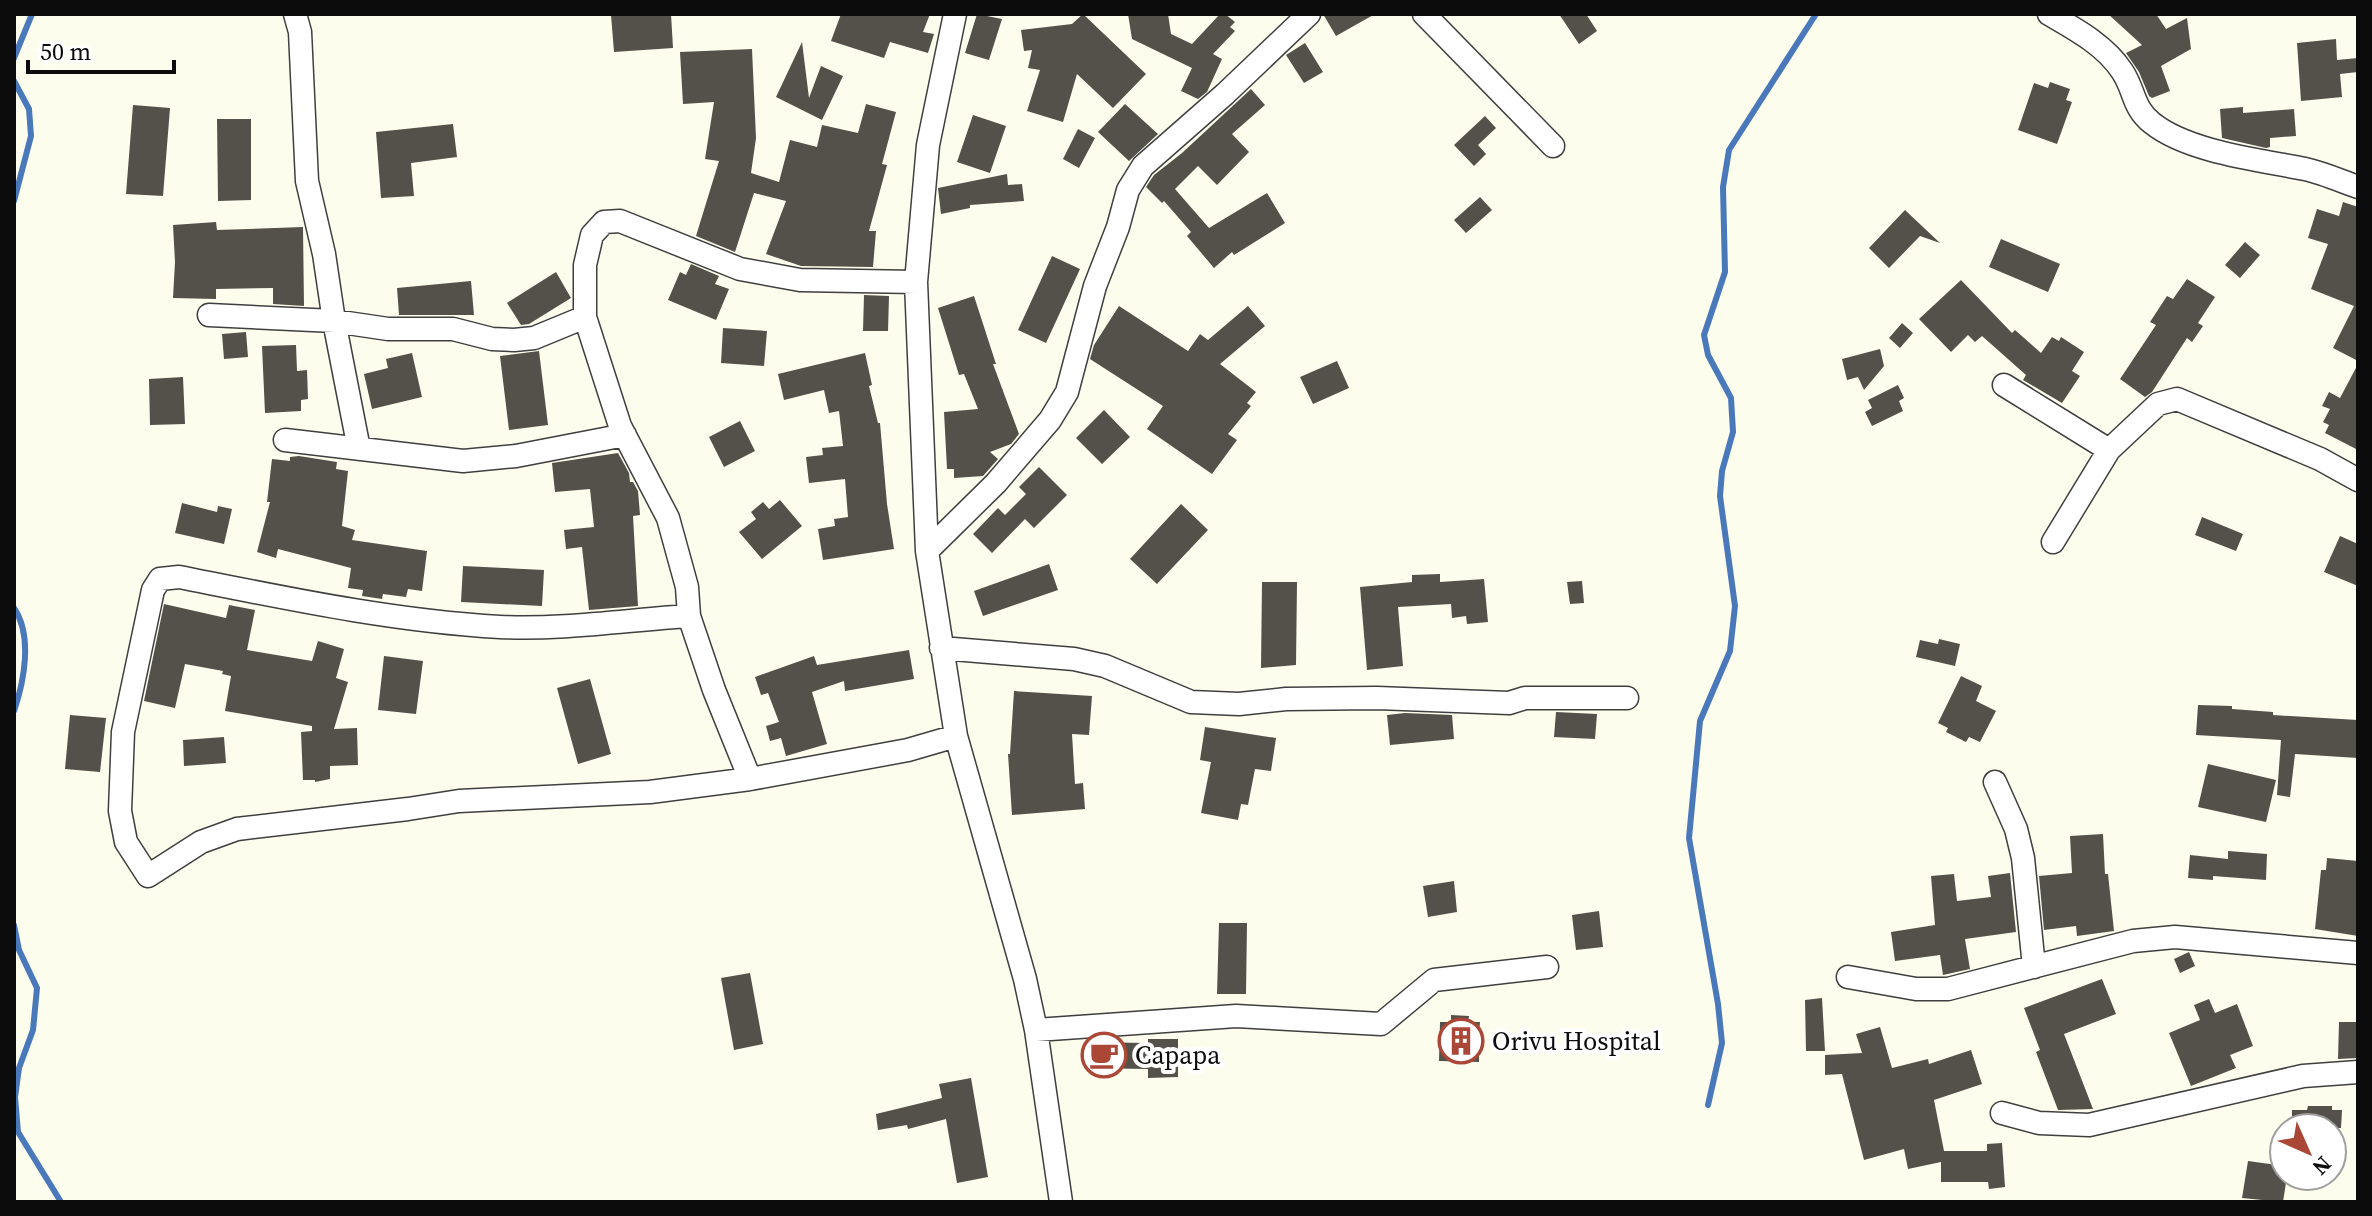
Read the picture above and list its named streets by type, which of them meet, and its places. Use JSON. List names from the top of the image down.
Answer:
{
  "places": {
    "building": ["Orivu Hospital"],
    "cafe": ["Capapa"]
  },
  "scale_bar": "50 m",
  "north": "bottom right"
}
